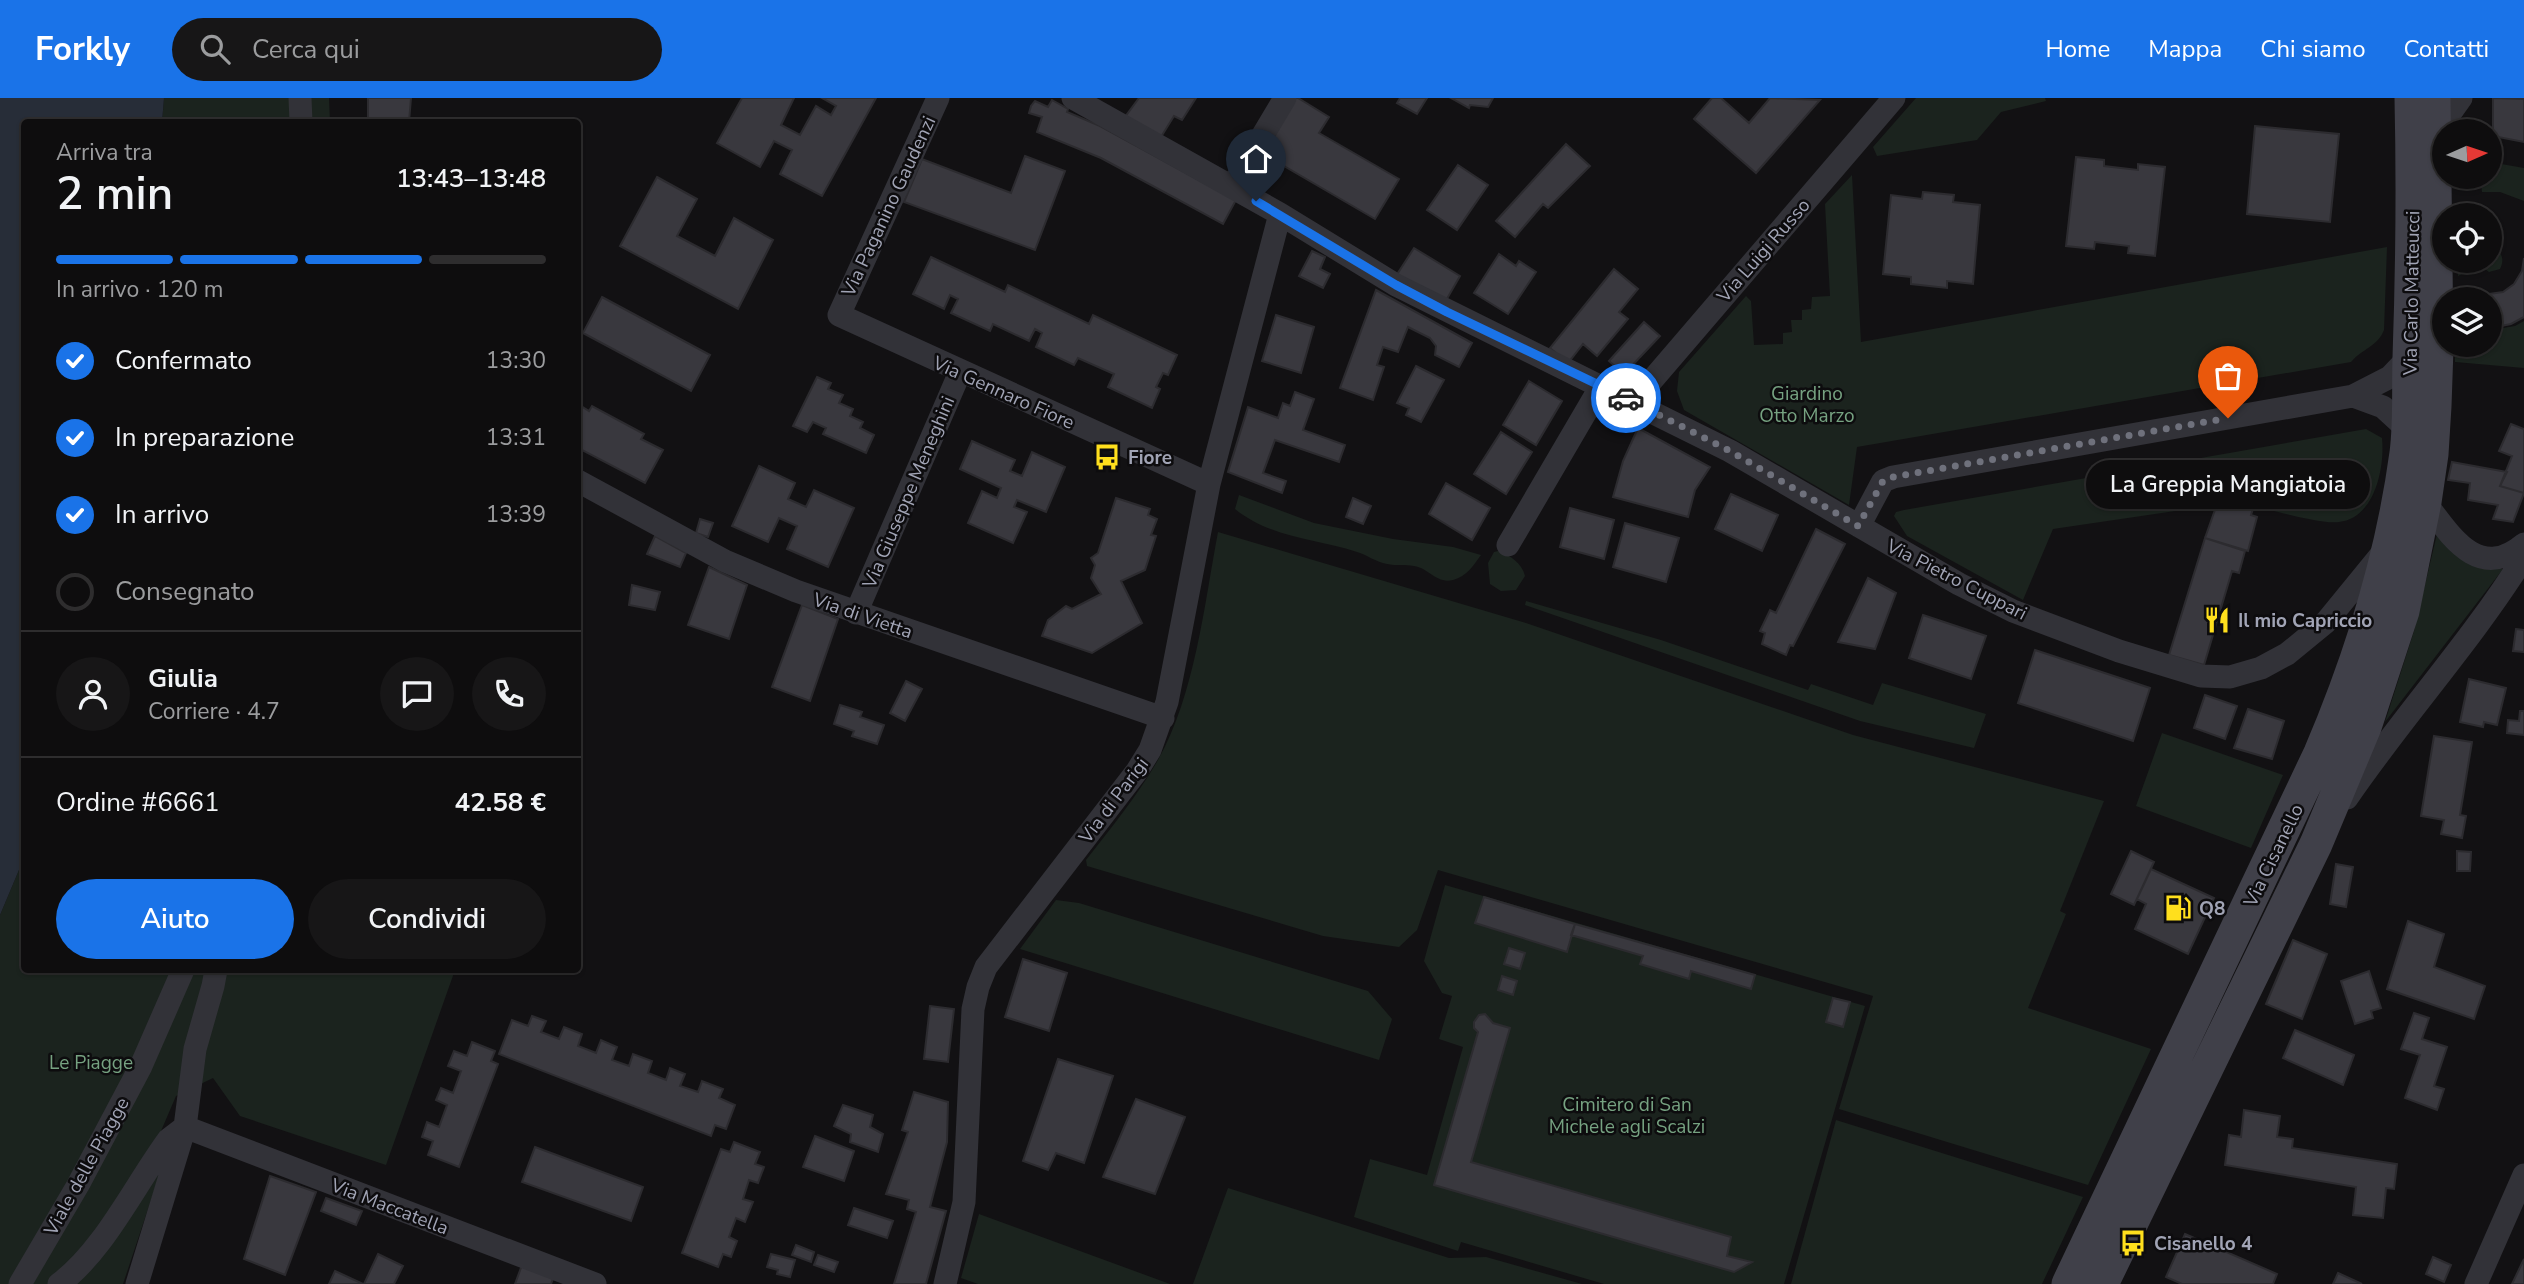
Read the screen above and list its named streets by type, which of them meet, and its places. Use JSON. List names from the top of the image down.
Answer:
{
  "streets": {
    "main road": ["Via Carlo Matteucci", "Via Cisanello"],
    "street": [
      "Via Paganino Gaudenzi",
      "Via Luigi Russo",
      "Via Gennaro Fiore",
      "Via Giuseppe Meneghini",
      "Via Pietro Cuppari",
      "Via di Vietta",
      "Via di Parigi",
      "Viale delle Piagge",
      "Via Maccatella"
    ]
  },
  "crossings": [
    ["Via Paganino Gaudenzi", "Via Gennaro Fiore"],
    ["Via Luigi Russo", "Via Pietro Cuppari"],
    ["Via Carlo Matteucci", "Via Cisanello"],
    ["Via Gennaro Fiore", "Via Giuseppe Meneghini"],
    ["Via Gennaro Fiore", "Via di Parigi"],
    ["Via Giuseppe Meneghini", "Via di Vietta"],
    ["Via Pietro Cuppari", "Via di Parigi"],
    ["Via Pietro Cuppari", "Via Cisanello"],
    ["Via di Vietta", "Via di Parigi"]
  ],
  "parks": ["Giardino Otto Marzo", "Le Piagge", "Cimitero di San Michele agli Scalzi"],
  "places": {
    "other": ["La Greppia Mangiatoia"],
    "bus stop": ["Fiore", "Cisanello 4"],
    "restaurant": ["Il mio Capriccio"],
    "fuel station": ["Q8"]
  },
  "north": "right",
  "page": {
    "header": "Forkly",
    "search": "Cerca qui",
    "nav": [
      "Home",
      "Mappa",
      "Chi siamo",
      "Contatti"
    ],
    "heading": ["2 min", "Arriva tra", "13:43–13:48"],
    "panel": [
      "Giulia",
      "Corriere · 4.7",
      "Ordine #6661",
      "42.58 €"
    ],
    "bar": "In arrivo · 120 m",
    "list": [
      ["Confermato", "13:30"],
      ["In preparazione", "13:31"],
      ["In arrivo", "13:39"],
      "Consegnato"
    ],
    "bubble": "La Greppia Mangiatoia",
    "buttons": ["Aiuto", "Condividi"]
  }
}
